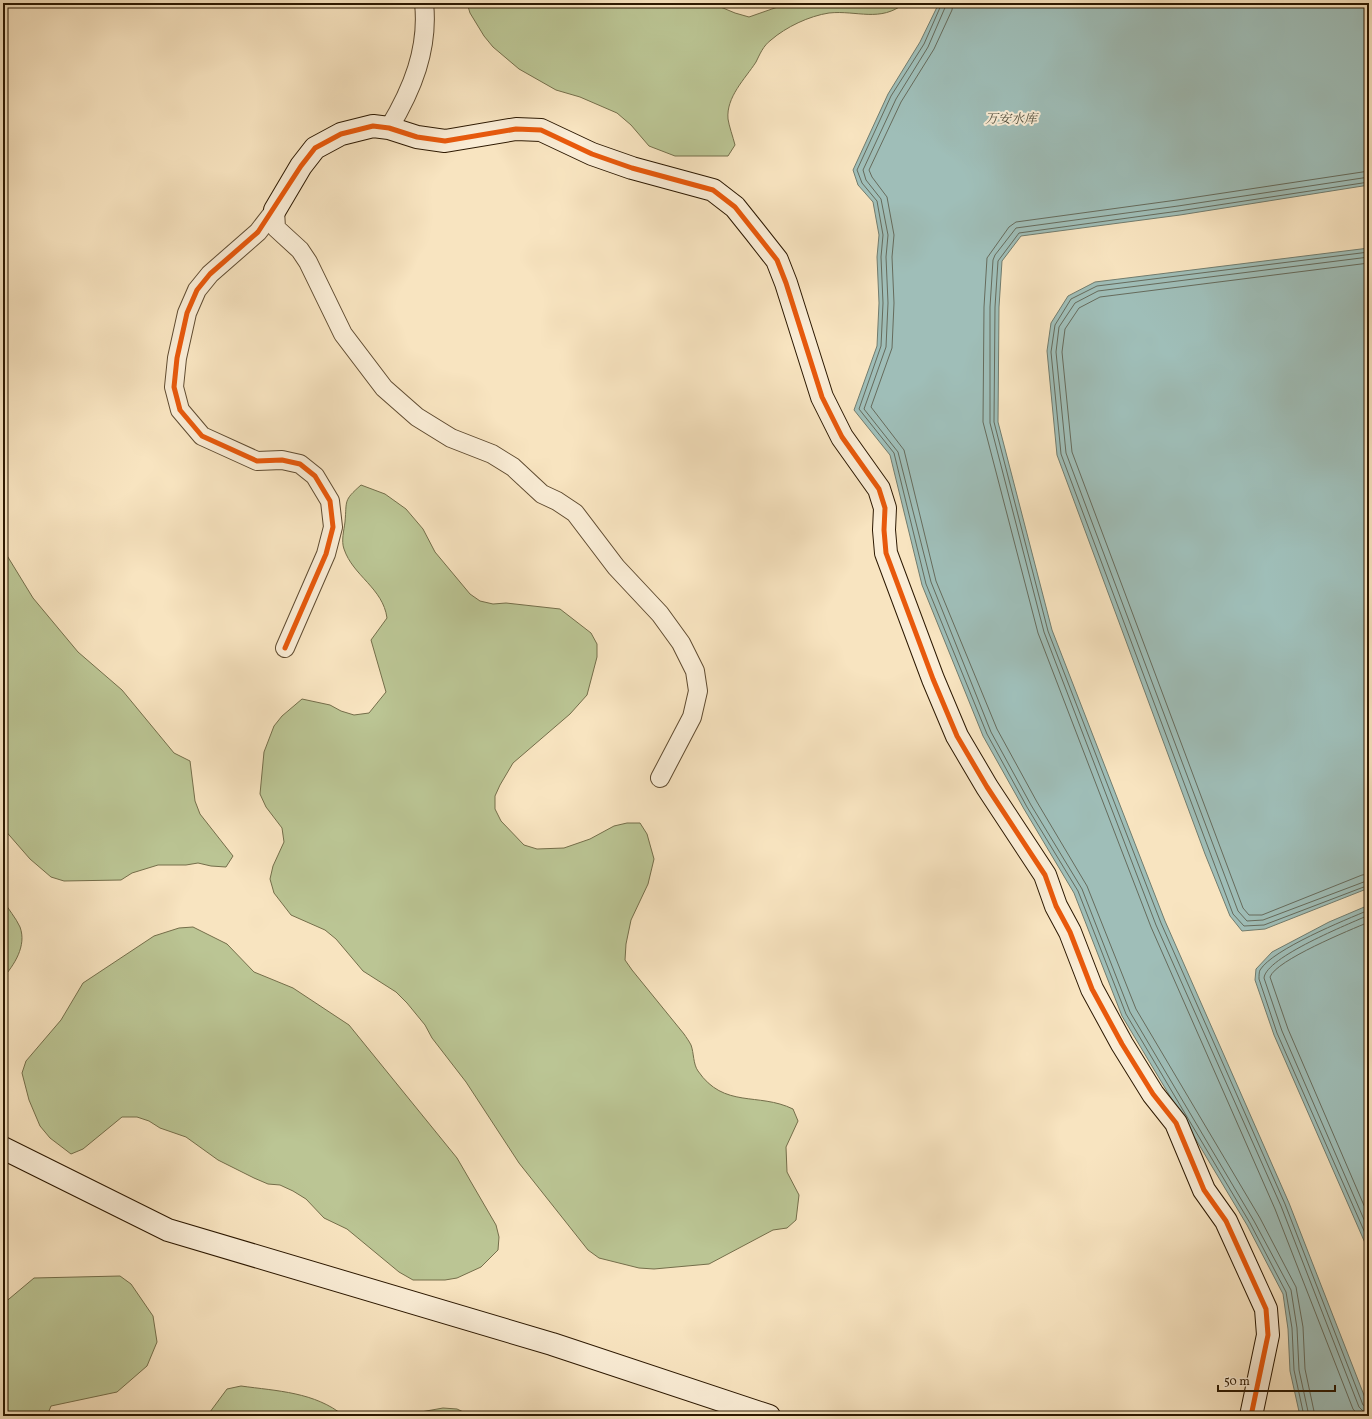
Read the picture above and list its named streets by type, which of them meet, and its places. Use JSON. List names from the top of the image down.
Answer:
{
  "water": ["万安水库"],
  "scale_bar": "50 m"
}
